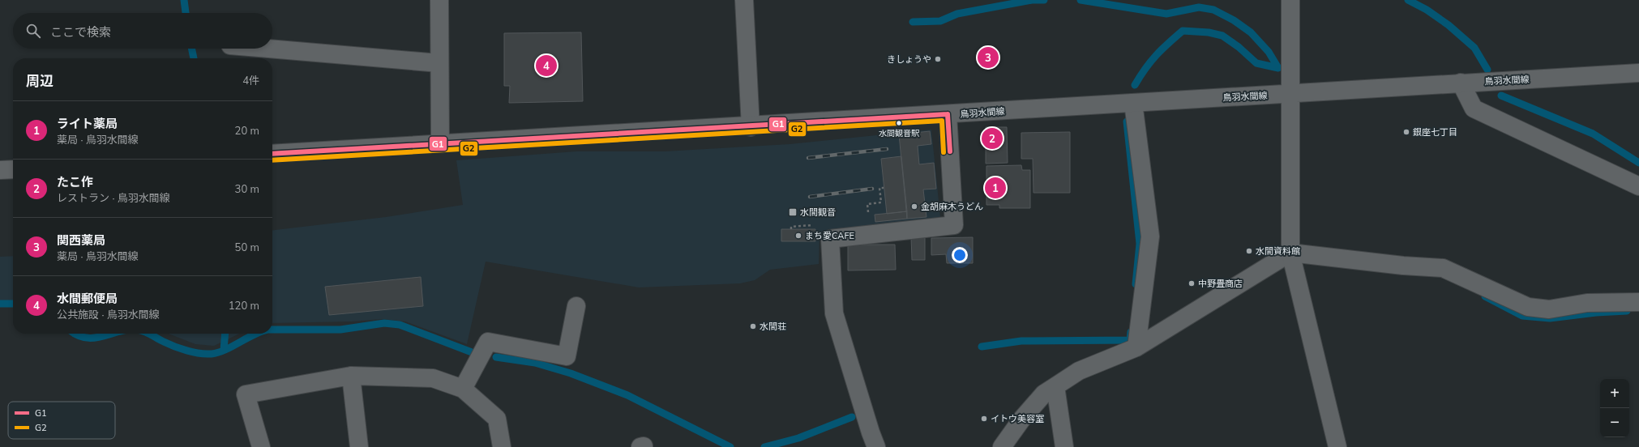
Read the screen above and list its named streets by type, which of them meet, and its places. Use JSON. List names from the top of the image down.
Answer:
{
  "streets": {
    "street": ["鳥羽水間線"]
  },
  "places": {
    "other": [
      "きしょうや",
      "水間観音駅",
      "銀座七丁目",
      "金胡麻木うどん",
      "まち愛CAFE",
      "水間資料館",
      "中野畳商店",
      "水間荘",
      "イトウ美容室"
    ],
    "transit": ["水間観音"]
  },
  "lines": ["transit line G1", "transit line G2"],
  "legend": ["G1", "G2"],
  "page": {
    "search": "ここで検索",
    "pins": [
      "3",
      "4",
      "2",
      "1"
    ],
    "heading": ["周辺", "4件"],
    "list": [
      {
        "mark": "1",
        "name": "ライト薬局",
        "note": "薬局 · 鳥羽水間線",
        "value": "20 m"
      },
      {
        "mark": "2",
        "name": "たこ作",
        "note": "レストラン · 鳥羽水間線",
        "value": "30 m"
      },
      {
        "mark": "3",
        "name": "関西薬局",
        "note": "薬局 · 鳥羽水間線",
        "value": "50 m"
      },
      {
        "mark": "4",
        "name": "水間郵便局",
        "note": "公共施設 · 鳥羽水間線",
        "value": "120 m"
      }
    ],
    "map_buttons": ["+", "−"]
  }
}
